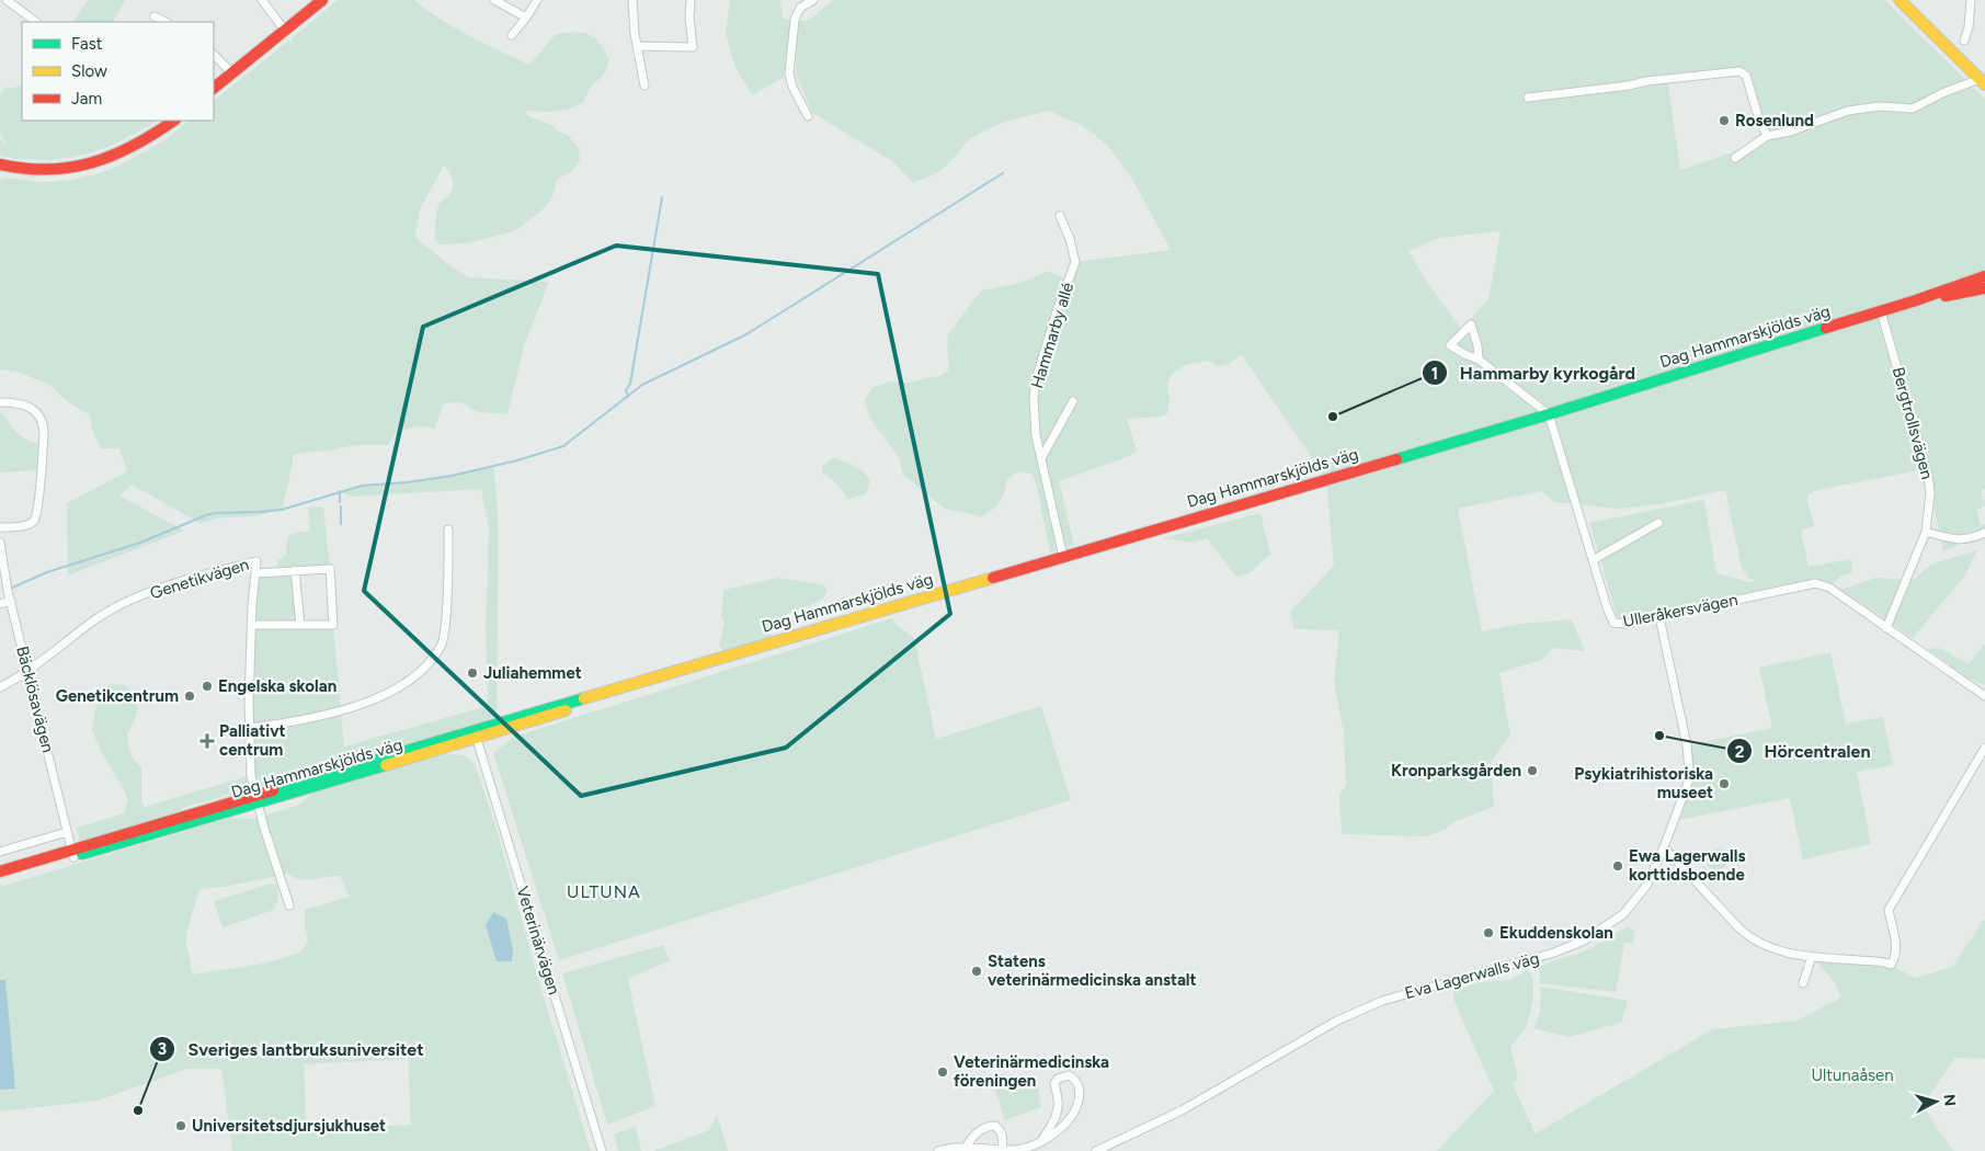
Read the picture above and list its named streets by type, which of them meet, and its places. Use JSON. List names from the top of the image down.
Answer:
{
  "streets": {
    "main road": ["Dag Hammarskjölds väg"],
    "street": [
      "Hammarby allé",
      "Bergtrollsvägen",
      "Genetikvägen",
      "Ulleråkersvägen",
      "Bäcklösavägen",
      "Veterinärvägen",
      "Eva Lagerwalls väg"
    ]
  },
  "crossings": [
    ["Hammarby allé", "Dag Hammarskjölds väg"],
    ["Dag Hammarskjölds väg", "Bergtrollsvägen"],
    ["Dag Hammarskjölds väg", "Genetikvägen"],
    ["Dag Hammarskjölds väg", "Ulleråkersvägen"],
    ["Dag Hammarskjölds väg", "Bäcklösavägen"],
    ["Dag Hammarskjölds väg", "Veterinärvägen"],
    ["Bergtrollsvägen", "Ulleråkersvägen"],
    ["Genetikvägen", "Bäcklösavägen"],
    ["Ulleråkersvägen", "Eva Lagerwalls väg"]
  ],
  "districts": ["ULTUNA"],
  "parks": ["Ultunaåsen"],
  "places": {
    "other": [
      "Rosenlund",
      "Hammarby kyrkogård",
      "Juliahemmet",
      "Engelska skolan",
      "Genetikcentrum",
      "Hörcentralen",
      "Kronparksgården",
      "Psykiatrihistoriska museet",
      "Ewa Lagerwalls korttidsboende",
      "Ekuddenskolan",
      "Statens veterinärmedicinska anstalt",
      "Veterinärmedicinska föreningen",
      "Sveriges lantbruksuniversitet",
      "Universitetsdjursjukhuset"
    ],
    "health": ["Palliativt centrum"]
  },
  "legend": ["Fast", "Slow", "Jam"],
  "north": "right"
}
